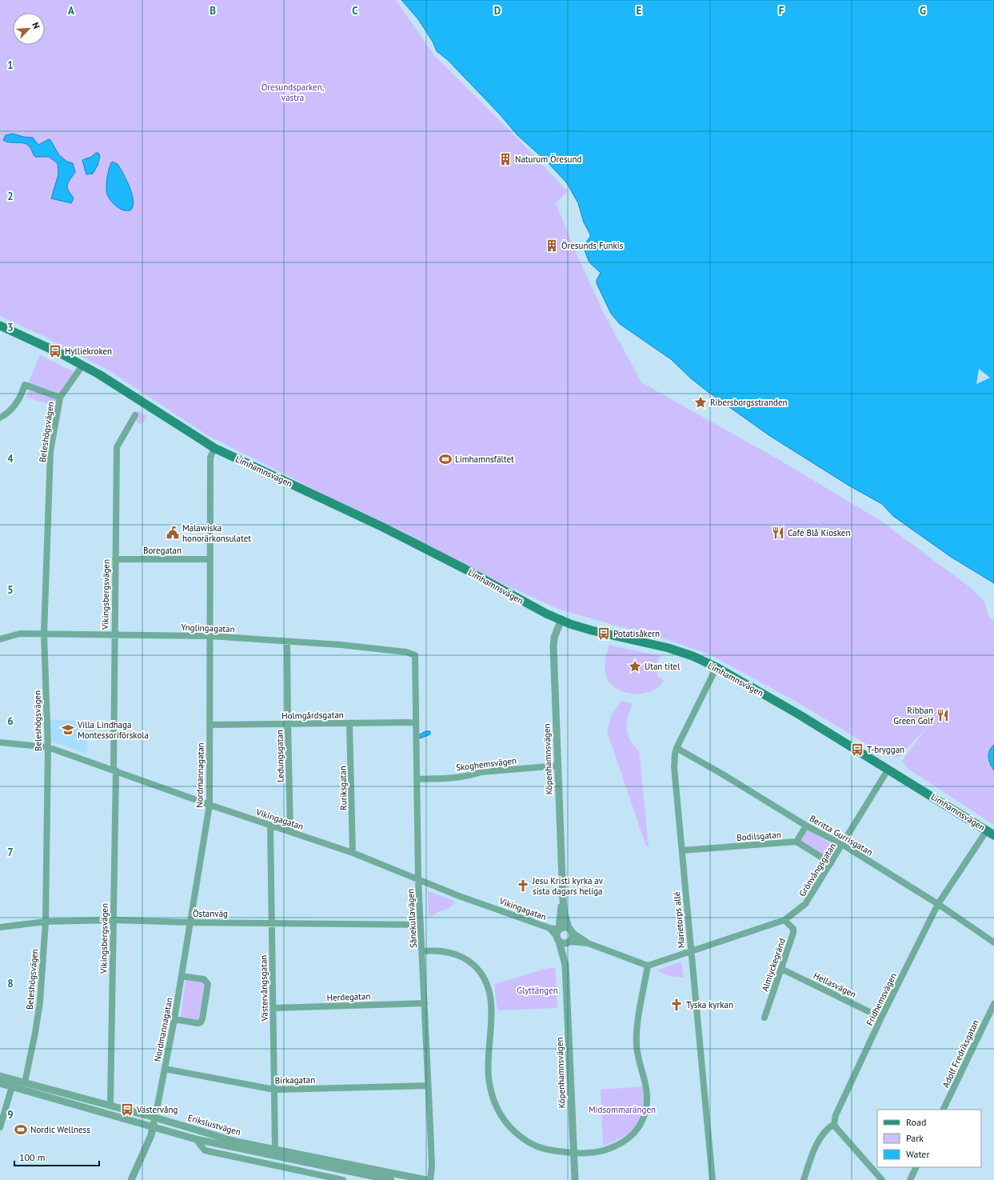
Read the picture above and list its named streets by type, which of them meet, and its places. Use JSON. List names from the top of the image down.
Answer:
{
  "streets": {
    "main road": ["Limhamnsvägen"],
    "street": [
      "Beleshögsvägen",
      "Boregatan",
      "Vikingsbergsvägen",
      "Ynglingagatan",
      "Holmgårdsgatan",
      "Ledungsgatan",
      "Köpenhamnsvägen",
      "Skoghemsvägen",
      "Nordmannagatan",
      "Ruriksgatan",
      "Vikingagatan",
      "Beritta Gurrisgatan",
      "Bodilsgatan",
      "Grönvångsgatan",
      "Östanväg",
      "Sånekullavägen",
      "Marietorps allé",
      "Almlyckegränd",
      "Hellasvägen",
      "Västervångsgatan",
      "Herdegatan",
      "Fridhemsvägen",
      "Adolf Fredriksgatan",
      "Birkagatan",
      "Erikslustvägen"
    ]
  },
  "crossings": [
    ["Beleshögsvägen", "Limhamnsvägen"],
    ["Beleshögsvägen", "Ynglingagatan"],
    ["Beleshögsvägen", "Vikingagatan"],
    ["Beleshögsvägen", "Östanväg"],
    ["Beleshögsvägen", "Erikslustvägen"],
    ["Limhamnsvägen", "Köpenhamnsvägen"],
    ["Limhamnsvägen", "Nordmannagatan"],
    ["Limhamnsvägen", "Grönvångsgatan"],
    ["Limhamnsvägen", "Marietorps allé"],
    ["Limhamnsvägen", "Fridhemsvägen"],
    ["Boregatan", "Vikingsbergsvägen"],
    ["Boregatan", "Nordmannagatan"],
    ["Vikingsbergsvägen", "Ynglingagatan"],
    ["Vikingsbergsvägen", "Vikingagatan"],
    ["Vikingsbergsvägen", "Östanväg"],
    ["Vikingsbergsvägen", "Erikslustvägen"],
    ["Ynglingagatan", "Ledungsgatan"],
    ["Ynglingagatan", "Nordmannagatan"],
    ["Ynglingagatan", "Sånekullavägen"],
    ["Holmgårdsgatan", "Ledungsgatan"],
    ["Holmgårdsgatan", "Nordmannagatan"],
    ["Holmgårdsgatan", "Ruriksgatan"],
    ["Holmgårdsgatan", "Sånekullavägen"],
    ["Ledungsgatan", "Vikingagatan"],
    ["Köpenhamnsvägen", "Skoghemsvägen"],
    ["Köpenhamnsvägen", "Vikingagatan"],
    ["Skoghemsvägen", "Sånekullavägen"],
    ["Nordmannagatan", "Vikingagatan"],
    ["Nordmannagatan", "Östanväg"],
    ["Nordmannagatan", "Birkagatan"],
    ["Nordmannagatan", "Erikslustvägen"],
    ["Ruriksgatan", "Vikingagatan"],
    ["Vikingagatan", "Sånekullavägen"],
    ["Vikingagatan", "Västervångsgatan"],
    ["Beritta Gurrisgatan", "Grönvångsgatan"],
    ["Beritta Gurrisgatan", "Marietorps allé"],
    ["Beritta Gurrisgatan", "Fridhemsvägen"],
    ["Bodilsgatan", "Marietorps allé"],
    ["Grönvångsgatan", "Marietorps allé"],
    ["Grönvångsgatan", "Almlyckegränd"],
    ["Östanväg", "Sånekullavägen"],
    ["Östanväg", "Västervångsgatan"],
    ["Sånekullavägen", "Herdegatan"],
    ["Sånekullavägen", "Birkagatan"],
    ["Almlyckegränd", "Hellasvägen"],
    ["Hellasvägen", "Fridhemsvägen"],
    ["Västervångsgatan", "Herdegatan"],
    ["Västervångsgatan", "Birkagatan"],
    ["Västervångsgatan", "Erikslustvägen"]
  ],
  "parks": ["Öresundsparken, västra", "Glyttängen", "Midsommarängen"],
  "places": {
    "building": ["Naturum Öresund", "Öresunds Funkis"],
    "bus stop": [
      "Hylliekroken",
      "Potatisåkern",
      "T-bryggan",
      "Västervång"
    ],
    "place": ["Ribersborgsstranden", "Utan titel"],
    "sports": ["Limhamnsfältet", "Nordic Wellness"],
    "public building": ["Malawiska honorärkonsulatet"],
    "restaurant": ["Café Blå Kiosken", "Ribban Green Golf"],
    "school or university": ["Villa Lindhaga Montessoriförskola"],
    "church": ["Jesu Kristi kyrka av sista dagars heliga", "Tyska kyrkan"]
  },
  "legend": ["Road", "Park", "Water"],
  "scale_bar": "100 m",
  "north": "top right",
  "grid": {
    "columns": [
      "A",
      "B",
      "C",
      "D",
      "E",
      "F",
      "G"
    ],
    "rows": [
      "1",
      "2",
      "3",
      "4",
      "5",
      "6",
      "7",
      "8",
      "9"
    ]
  }
}
